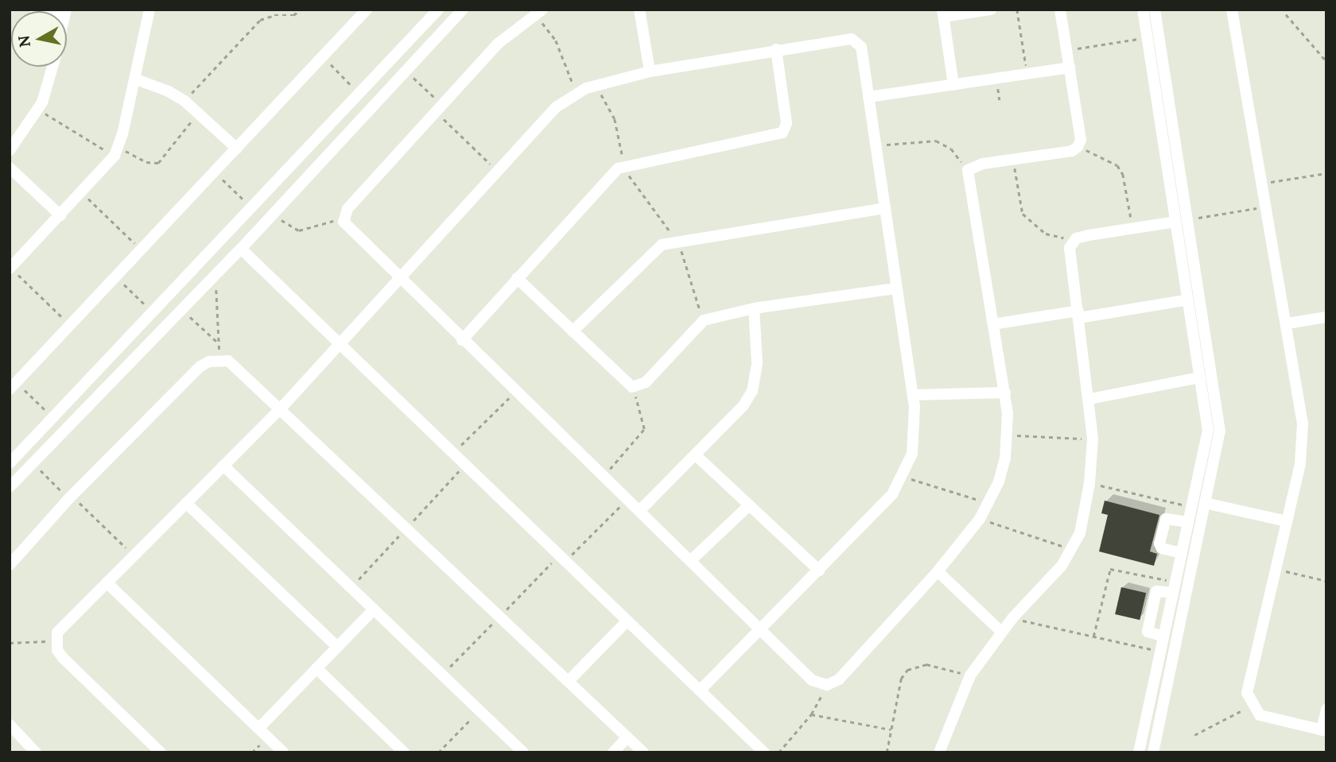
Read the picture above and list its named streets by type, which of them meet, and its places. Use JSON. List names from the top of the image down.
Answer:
{
  "north": "left"
}
